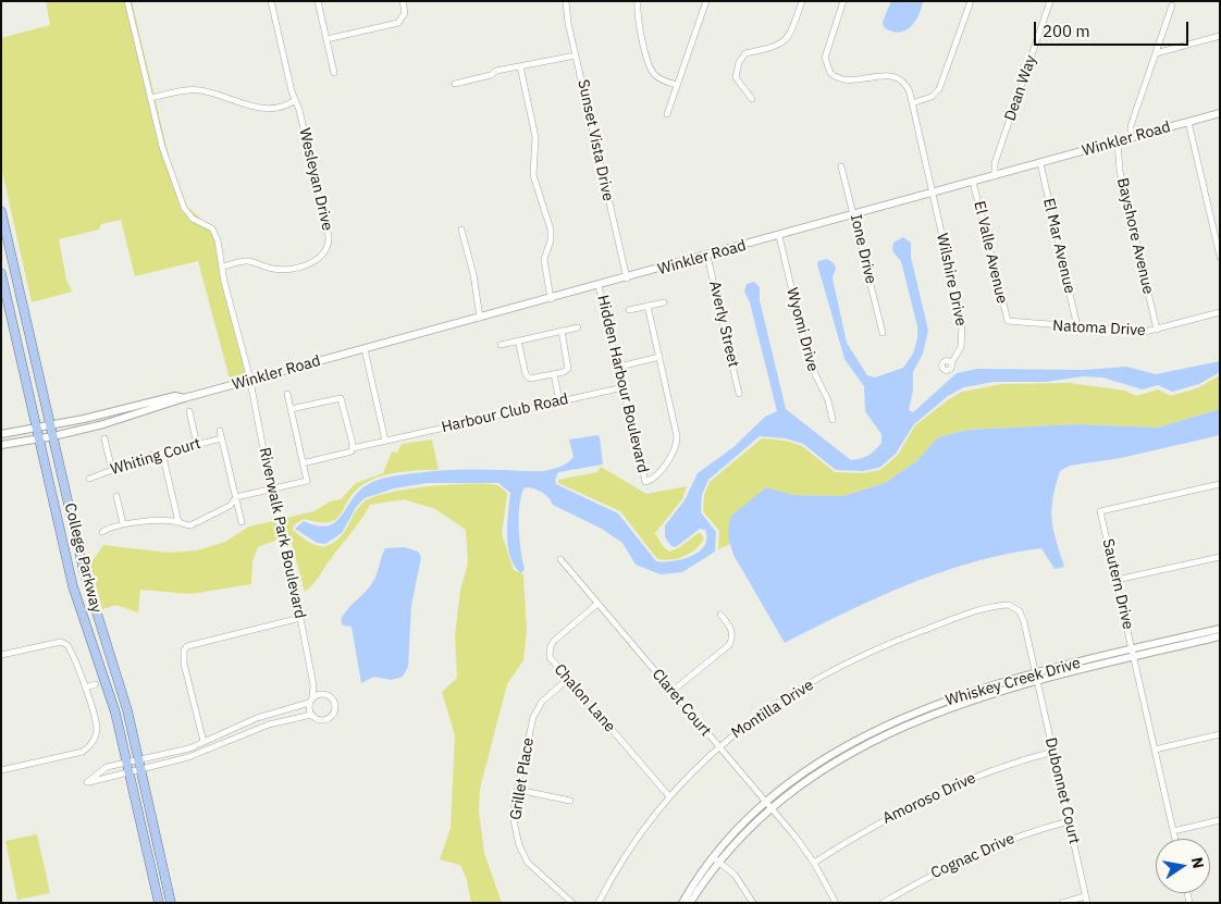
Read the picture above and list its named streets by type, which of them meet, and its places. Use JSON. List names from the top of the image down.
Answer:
{
  "streets": {
    "main road": ["College Parkway"],
    "street": [
      "Dean Way",
      "Winkler Road",
      "Sunset Vista Drive",
      "Wesleyan Drive",
      "Bayshore Avenue",
      "El Mar Avenue",
      "Ione Drive",
      "El Valle Avenue",
      "Wilshire Drive",
      "Averly Street",
      "Natoma Drive",
      "Wyomi Drive",
      "Hidden Harbour Boulevard",
      "Harbour Club Road",
      "Whiting Court",
      "Riverwalk Park Boulevard",
      "Sautern Drive",
      "Whiskey Creek Drive",
      "Chalon Lane",
      "Claret Court",
      "Montilla Drive",
      "Grillet Place",
      "Dubonnet Court",
      "Amoroso Drive",
      "Cognac Drive"
    ]
  },
  "crossings": [
    ["Dean Way", "Winkler Road"],
    ["Winkler Road", "Sunset Vista Drive"],
    ["Winkler Road", "Bayshore Avenue"],
    ["Winkler Road", "El Mar Avenue"],
    ["Winkler Road", "Ione Drive"],
    ["Winkler Road", "El Valle Avenue"],
    ["Winkler Road", "Wilshire Drive"],
    ["Winkler Road", "Averly Street"],
    ["Winkler Road", "Wyomi Drive"],
    ["Winkler Road", "Hidden Harbour Boulevard"],
    ["Winkler Road", "Riverwalk Park Boulevard"],
    ["Winkler Road", "College Parkway"],
    ["Wesleyan Drive", "Riverwalk Park Boulevard"],
    ["Bayshore Avenue", "Natoma Drive"],
    ["El Mar Avenue", "Natoma Drive"],
    ["El Valle Avenue", "Natoma Drive"],
    ["Hidden Harbour Boulevard", "Harbour Club Road"],
    ["Sautern Drive", "Whiskey Creek Drive"],
    ["Whiskey Creek Drive", "Claret Court"],
    ["Whiskey Creek Drive", "Dubonnet Court"],
    ["Chalon Lane", "Claret Court"],
    ["Chalon Lane", "Montilla Drive"],
    ["Chalon Lane", "Grillet Place"],
    ["Claret Court", "Montilla Drive"],
    ["Claret Court", "Amoroso Drive"],
    ["Montilla Drive", "Dubonnet Court"],
    ["Dubonnet Court", "Amoroso Drive"],
    ["Dubonnet Court", "Cognac Drive"]
  ],
  "scale_bar": "200 m",
  "north": "right"
}
